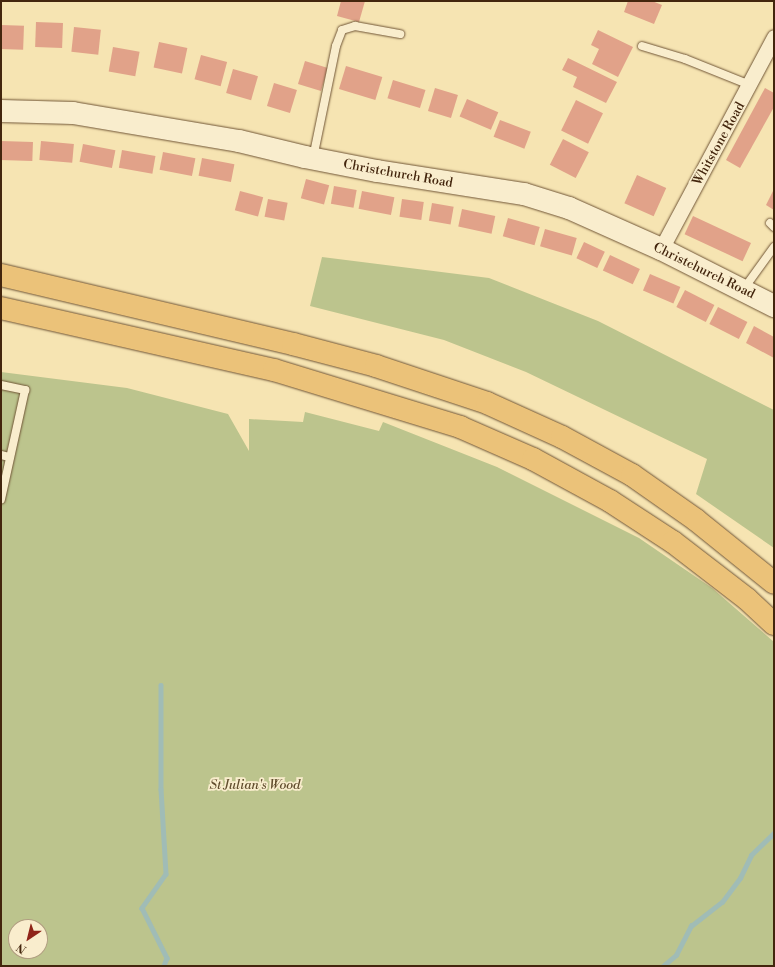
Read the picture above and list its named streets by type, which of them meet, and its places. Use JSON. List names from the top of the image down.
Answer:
{
  "streets": {
    "street": ["Whitstone Road", "Christchurch Road"]
  },
  "crossings": [
    ["Whitstone Road", "Christchurch Road"]
  ],
  "parks": ["St Julian's Wood"],
  "north": "bottom left"
}
